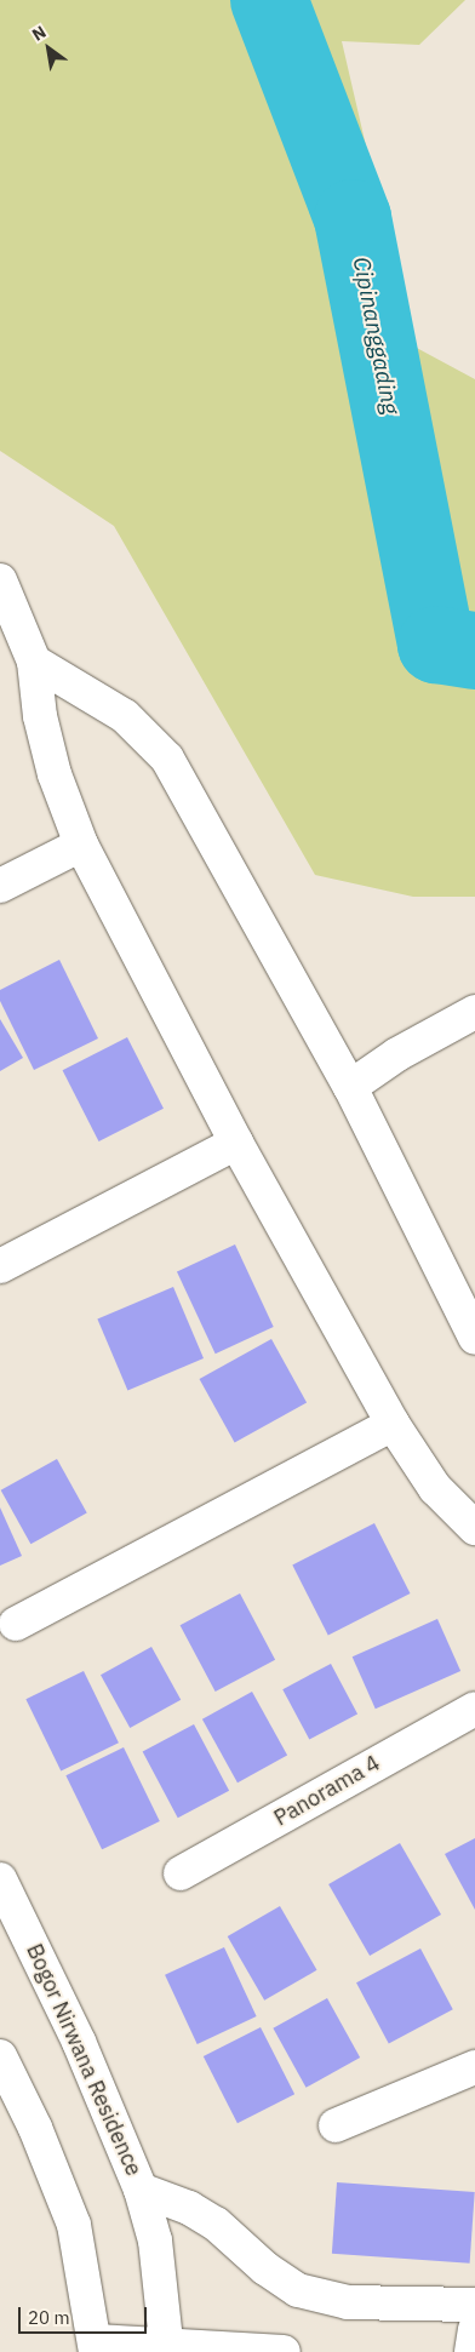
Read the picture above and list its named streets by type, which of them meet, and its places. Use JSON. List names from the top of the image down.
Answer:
{
  "streets": {
    "street": ["Panorama 4", "Bogor Nirwana Residence"]
  },
  "water": ["Cipinanggading"],
  "scale_bar": "20 m",
  "north": "top left"
}
